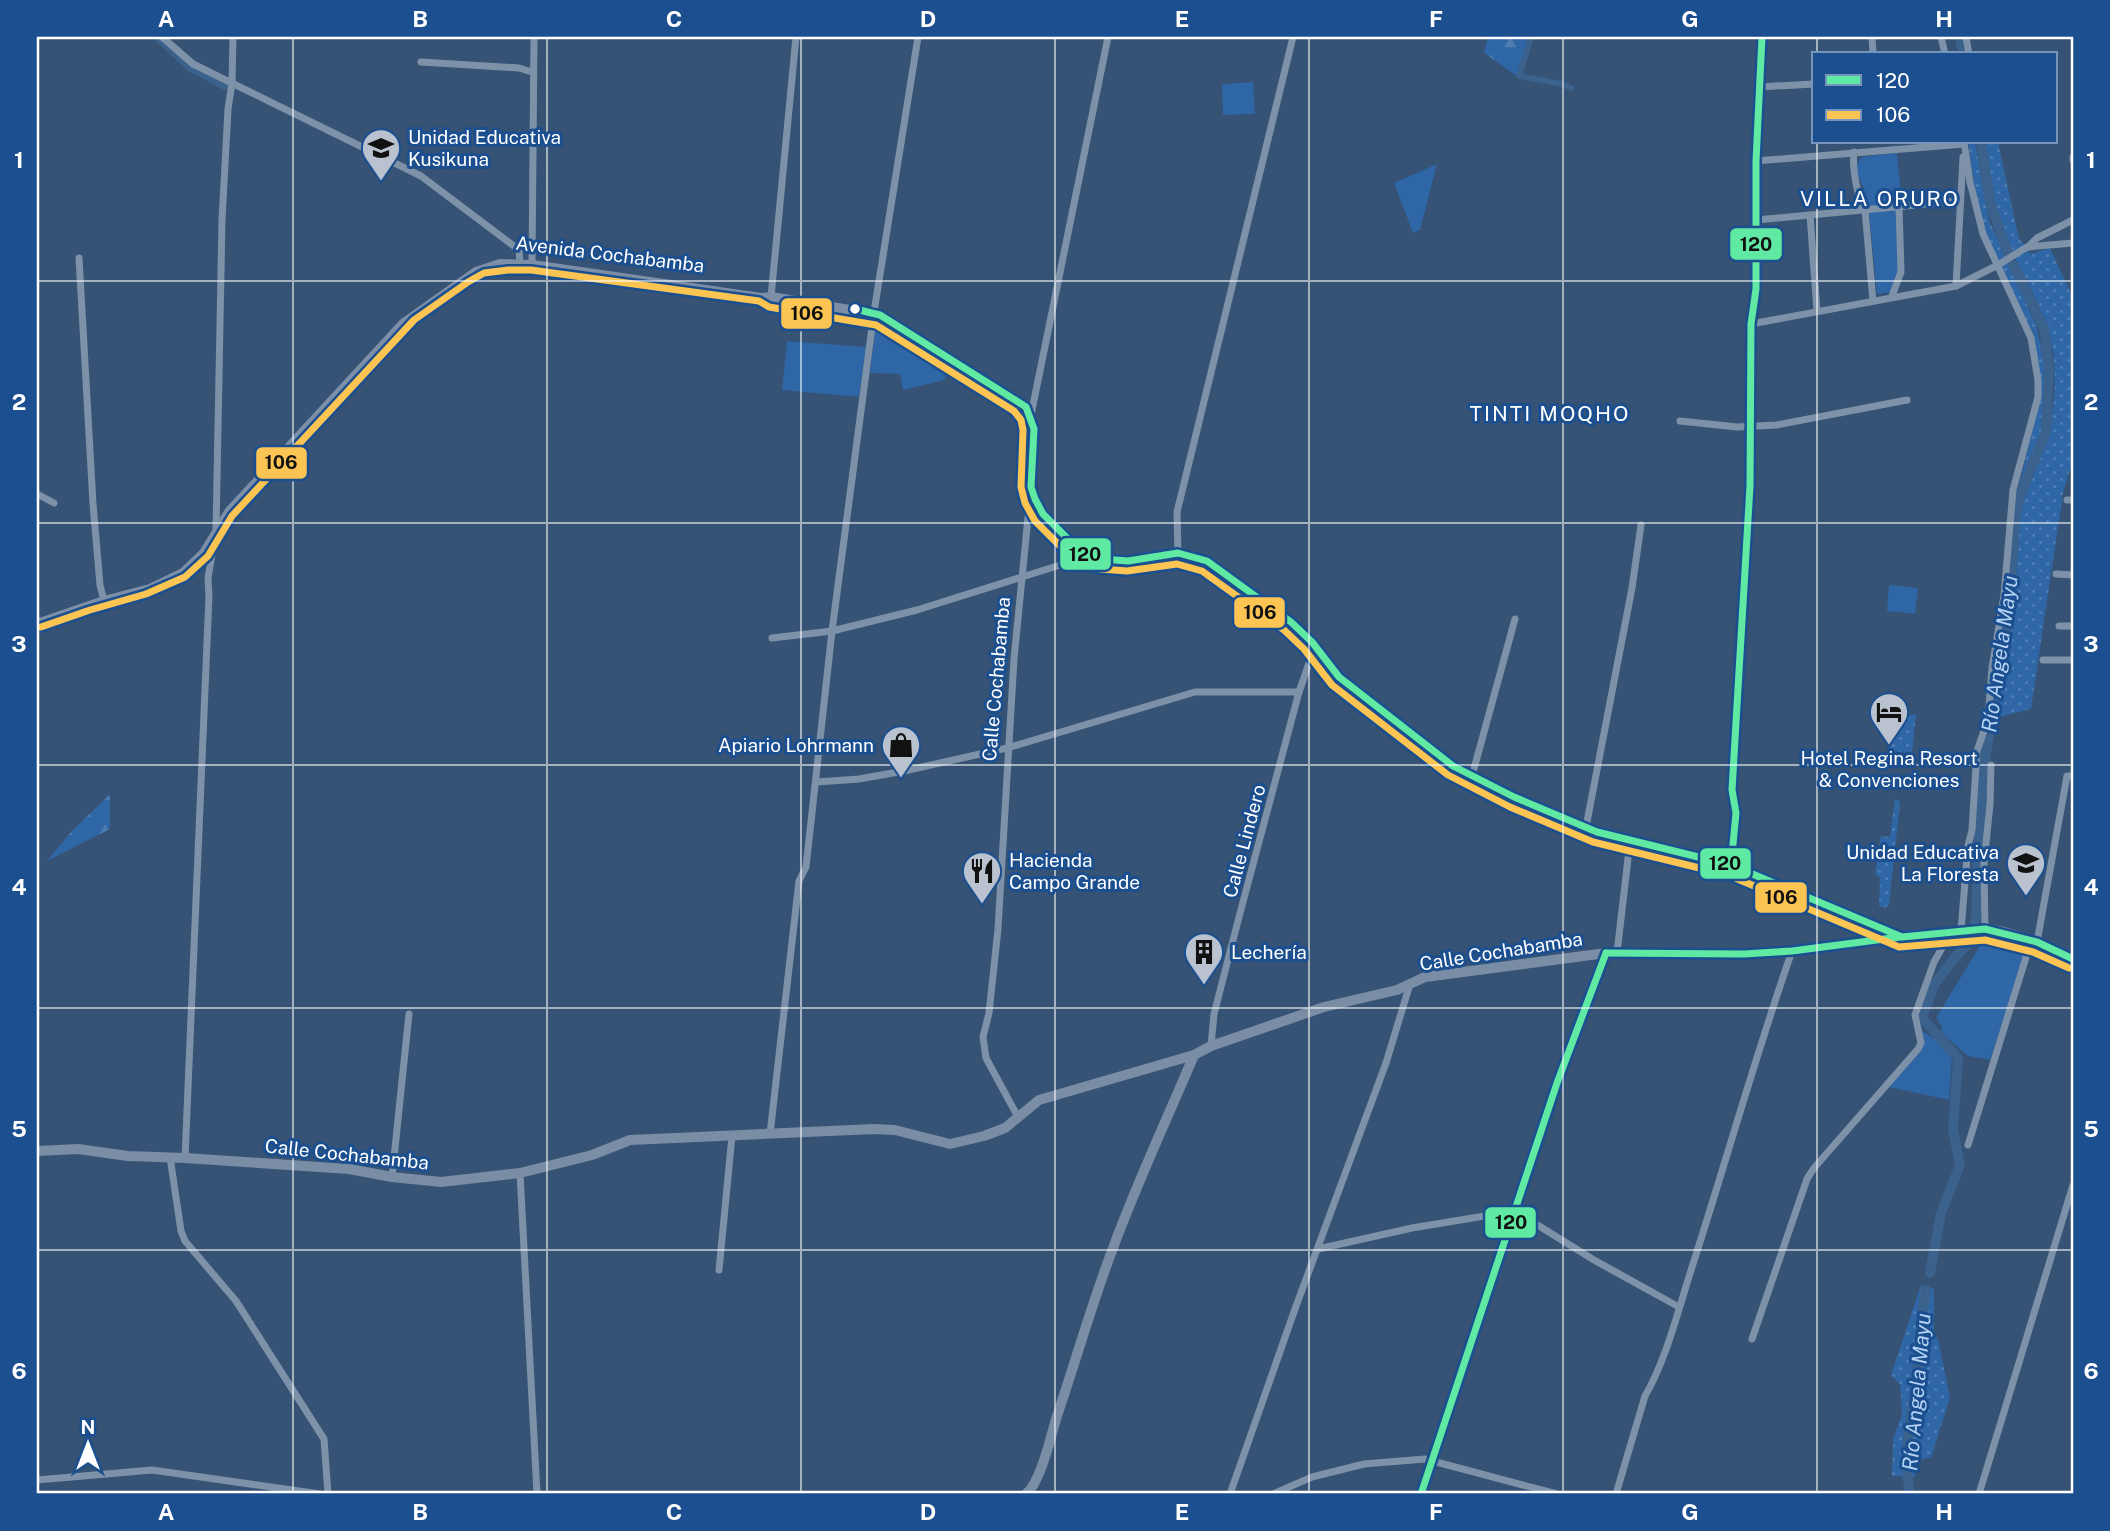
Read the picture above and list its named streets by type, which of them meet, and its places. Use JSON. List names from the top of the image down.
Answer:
{
  "streets": {
    "main road": ["Avenida Cochabamba", "Calle Cochabamba"],
    "street": ["Calle Lindero"]
  },
  "crossings": [
    ["Calle Cochabamba", "Calle Lindero"]
  ],
  "districts": ["VILLA ORURO", "TINTI MOQHO"],
  "water": ["Río Angela Mayu"],
  "places": {
    "school or university": ["Unidad Educativa Kusikuna", "Unidad Educativa La Floresta"],
    "hotel": ["Hotel Regina Resort & Convenciones"],
    "shop": ["Apiario Lohrmann"],
    "restaurant": ["Hacienda Campo Grande"],
    "building": ["Lechería"]
  },
  "lines": ["transit line 120", "transit line 106"],
  "legend": ["120", "106"],
  "north": "top",
  "grid": {
    "columns": [
      "A",
      "B",
      "C",
      "D",
      "E",
      "F",
      "G",
      "H"
    ],
    "rows": [
      "1",
      "2",
      "3",
      "4",
      "5",
      "6"
    ]
  }
}
